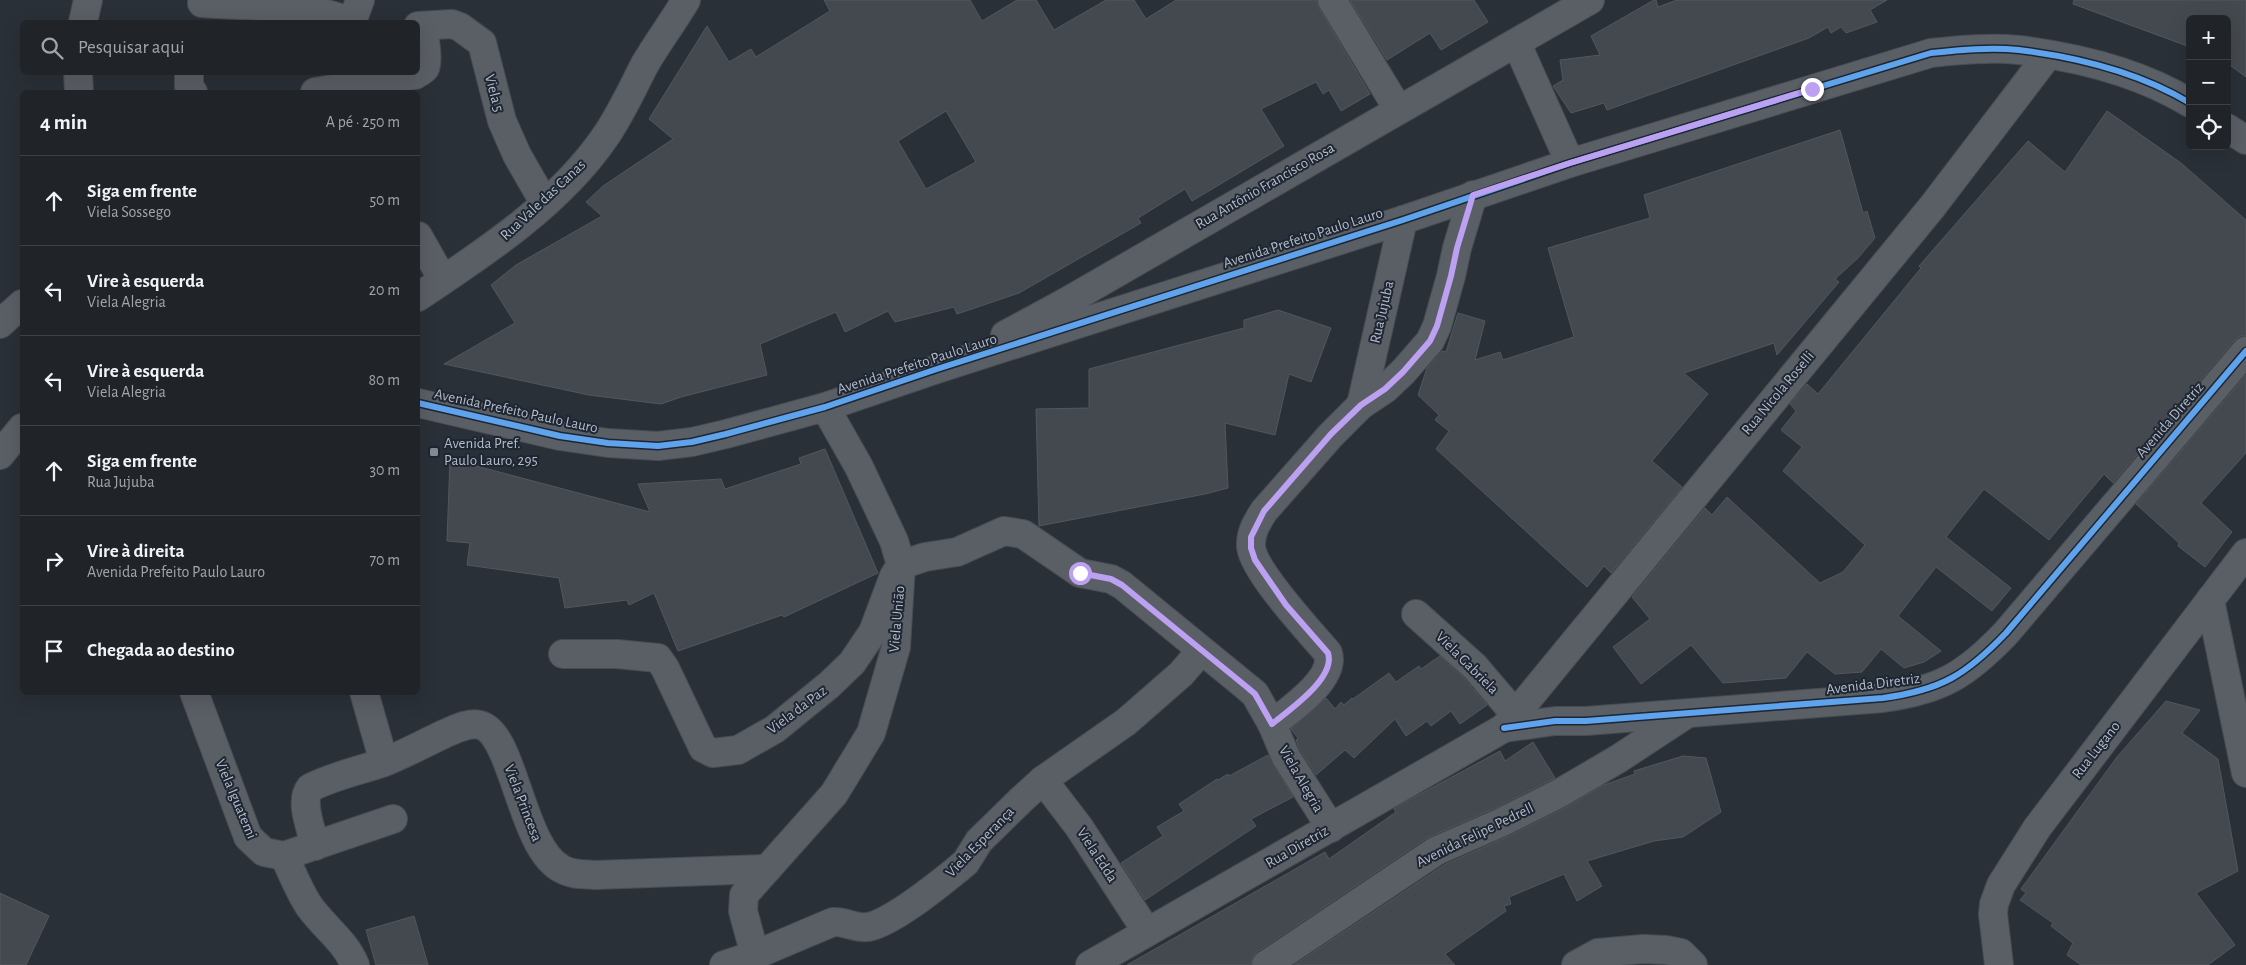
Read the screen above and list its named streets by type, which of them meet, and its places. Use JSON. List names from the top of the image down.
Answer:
{
  "streets": {
    "street": [
      "Viela 5",
      "Rua Antônio Francisco Rosa",
      "Rua Vale das Canas",
      "Avenida Prefeito Paulo Lauro",
      "Rua Jujuba",
      "Rua Nicola Roselli",
      "Avenida Diretriz",
      "Viela União",
      "Viela Gabriela",
      "Viela da Paz",
      "Rua Lugano",
      "Viela Alegria",
      "Viela Iguatemi",
      "Viela Princesa",
      "Avenida Felipe Pedrell",
      "Viela Esperança",
      "Rua Diretriz",
      "Viela Edda"
    ]
  },
  "crossings": [
    ["Viela 5", "Rua Vale das Canas"],
    ["Rua Antônio Francisco Rosa", "Avenida Prefeito Paulo Lauro"],
    ["Avenida Prefeito Paulo Lauro", "Rua Jujuba"],
    ["Avenida Prefeito Paulo Lauro", "Rua Nicola Roselli"],
    ["Avenida Prefeito Paulo Lauro", "Viela União"],
    ["Rua Nicola Roselli", "Avenida Diretriz"],
    ["Rua Nicola Roselli", "Viela Gabriela"],
    ["Rua Nicola Roselli", "Rua Diretriz"],
    ["Avenida Diretriz", "Viela Gabriela"],
    ["Avenida Diretriz", "Avenida Felipe Pedrell"],
    ["Avenida Diretriz", "Rua Diretriz"],
    ["Viela União", "Viela da Paz"],
    ["Viela União", "Viela Alegria"],
    ["Viela União", "Viela Princesa"],
    ["Viela União", "Viela Esperança"],
    ["Viela Gabriela", "Rua Diretriz"],
    ["Viela da Paz", "Viela Alegria"],
    ["Viela Alegria", "Viela Esperança"],
    ["Viela Alegria", "Rua Diretriz"],
    ["Viela Esperança", "Viela Edda"],
    ["Rua Diretriz", "Viela Edda"]
  ],
  "places": {
    "transit": ["Avenida Pref. Paulo Lauro, 295"]
  },
  "page": {
    "map_buttons": ["+", "−"],
    "search": "Pesquisar aqui",
    "heading": ["4 min", "A pé · 250 m"],
    "list": [
      ["Siga em frente", "Viela Sossego", "50 m"],
      ["Vire à esquerda", "Viela Alegria", "20 m"],
      ["Vire à esquerda", "Viela Alegria", "80 m"],
      ["Siga em frente", "Rua Jujuba", "30 m"],
      ["Vire à direita", "Avenida Prefeito Paulo Lauro", "70 m"],
      "Chegada ao destino"
    ]
  }
}
